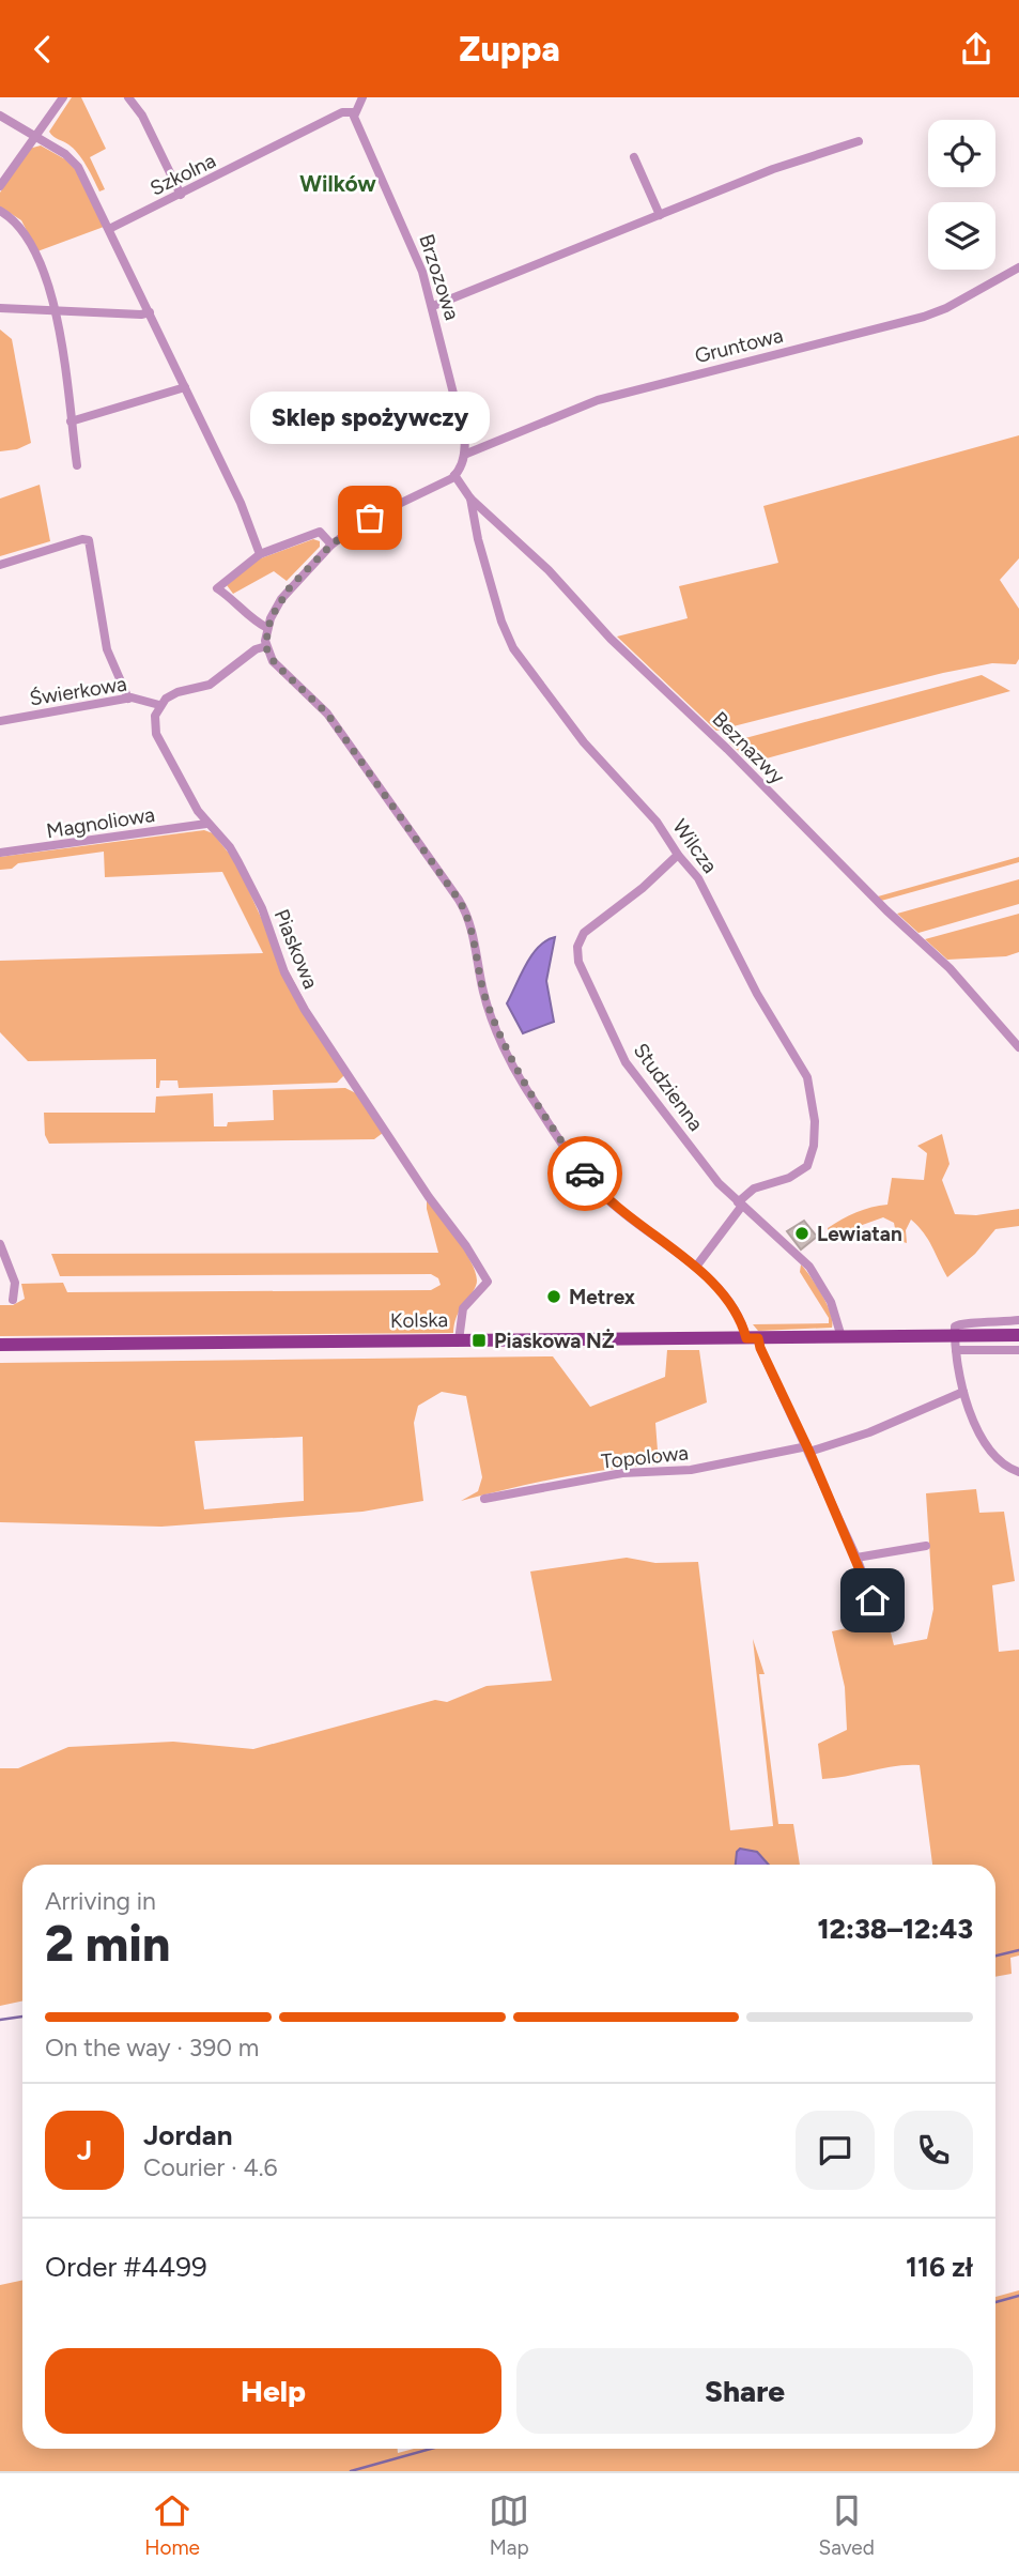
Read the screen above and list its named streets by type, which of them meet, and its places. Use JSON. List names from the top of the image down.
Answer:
{
  "streets": {
    "main road": ["Kolska"],
    "street": [
      "Szkolna",
      "Brzozowa",
      "Gruntowa",
      "Świerkowa",
      "Beznazwy",
      "Magnoliowa",
      "Wilcza",
      "Piaskowa",
      "Studzienna",
      "Topolowa"
    ]
  },
  "crossings": [
    ["Szkolna", "Brzozowa"],
    ["Brzozowa", "Gruntowa"],
    ["Świerkowa", "Piaskowa"],
    ["Beznazwy", "Wilcza"],
    ["Magnoliowa", "Piaskowa"],
    ["Wilcza", "Studzienna"],
    ["Piaskowa", "Kolska"],
    ["Studzienna", "Kolska"]
  ],
  "districts": ["Wilków"],
  "places": {
    "other": ["Sklep spożywczy", "Lewiatan", "Metrex"],
    "transit": ["Piaskowa NŻ"]
  },
  "page": {
    "header": "Zuppa",
    "bubble": "Sklep spożywczy",
    "heading": ["2 min", "Arriving in", "12:38–12:43"],
    "panel": [
      "Jordan",
      "Courier · 4.6",
      "Order #4499",
      "116 zł"
    ],
    "bar": "On the way · 390 m",
    "round": "J",
    "buttons": ["Help", "Share"],
    "tabs": ["Home", "Map", "Saved"]
  }
}
